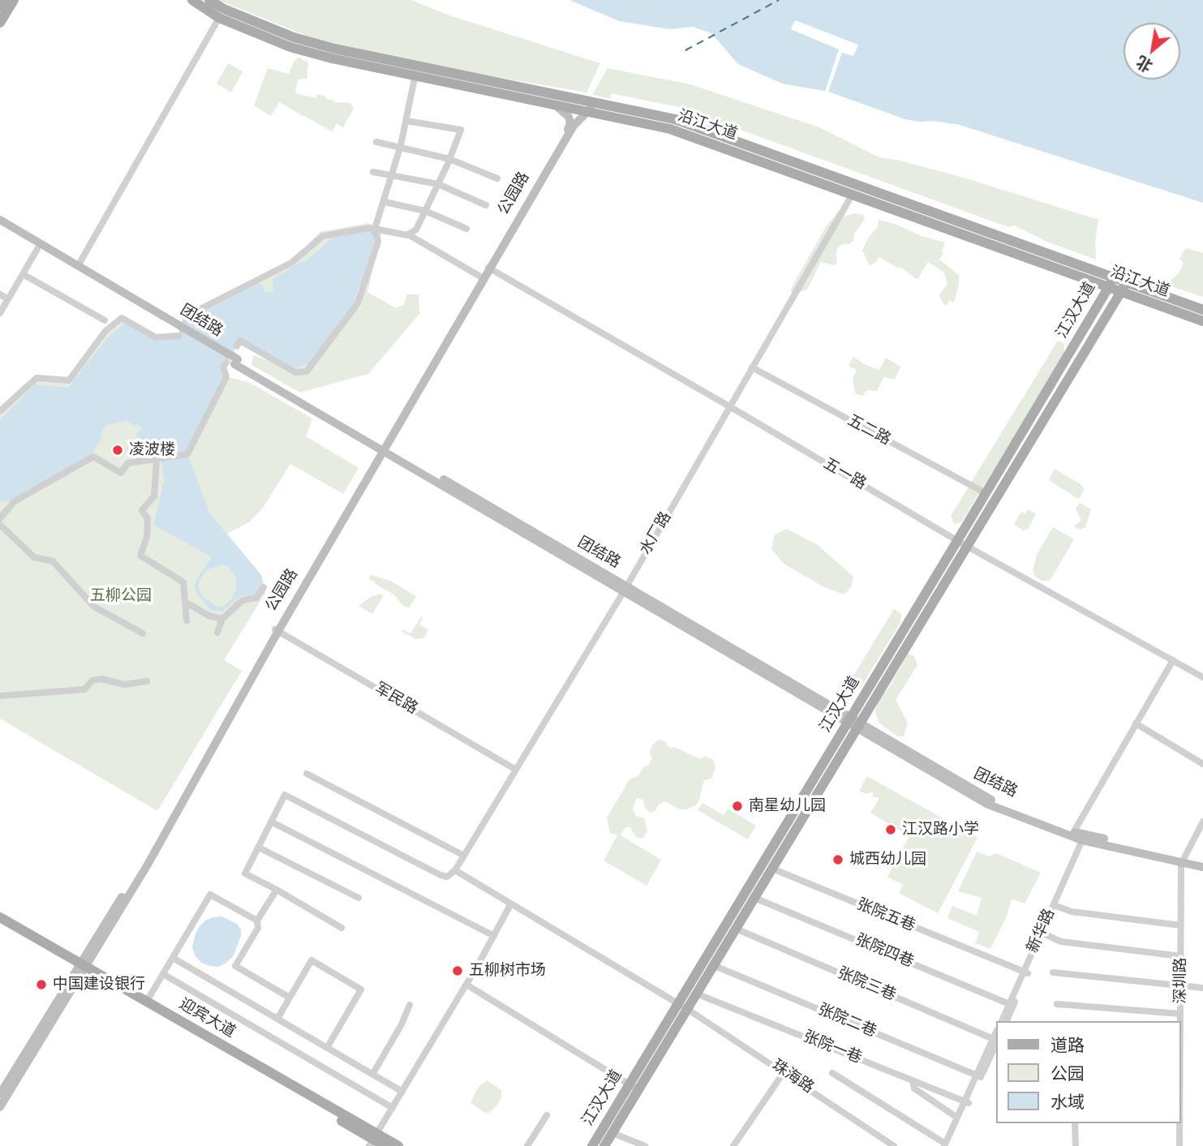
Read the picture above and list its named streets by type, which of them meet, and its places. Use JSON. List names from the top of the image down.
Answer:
{
  "streets": {
    "main road": [
      "沿江大道",
      "公园路",
      "江汉大道",
      "团结路",
      "迎宾大道"
    ],
    "street": [
      "五二路",
      "五一路",
      "水厂路",
      "军民路",
      "张院五巷",
      "新华路",
      "张院四巷",
      "深圳路",
      "张院三巷",
      "张院二巷",
      "张院一巷",
      "珠海路"
    ]
  },
  "crossings": [
    ["沿江大道", "公园路"],
    ["沿江大道", "江汉大道"],
    ["沿江大道", "水厂路"],
    ["公园路", "团结路"],
    ["公园路", "五一路"],
    ["公园路", "军民路"],
    ["公园路", "迎宾大道"],
    ["江汉大道", "团结路"],
    ["江汉大道", "五二路"],
    ["江汉大道", "五一路"],
    ["江汉大道", "张院五巷"],
    ["江汉大道", "张院四巷"],
    ["江汉大道", "张院三巷"],
    ["江汉大道", "张院二巷"],
    ["江汉大道", "张院一巷"],
    ["江汉大道", "珠海路"],
    ["团结路", "水厂路"],
    ["团结路", "新华路"],
    ["团结路", "深圳路"],
    ["五二路", "水厂路"],
    ["五一路", "水厂路"],
    ["水厂路", "军民路"],
    ["水厂路", "珠海路"],
    ["张院五巷", "新华路"],
    ["新华路", "张院四巷"]
  ],
  "parks": ["五柳公园"],
  "places": [
    "凌波楼",
    "南星幼儿园",
    "江汉路小学",
    "城西幼儿园",
    "五柳树市场",
    "中国建设银行"
  ],
  "legend": ["道路", "公园", "水域"],
  "north": "bottom left"
}
